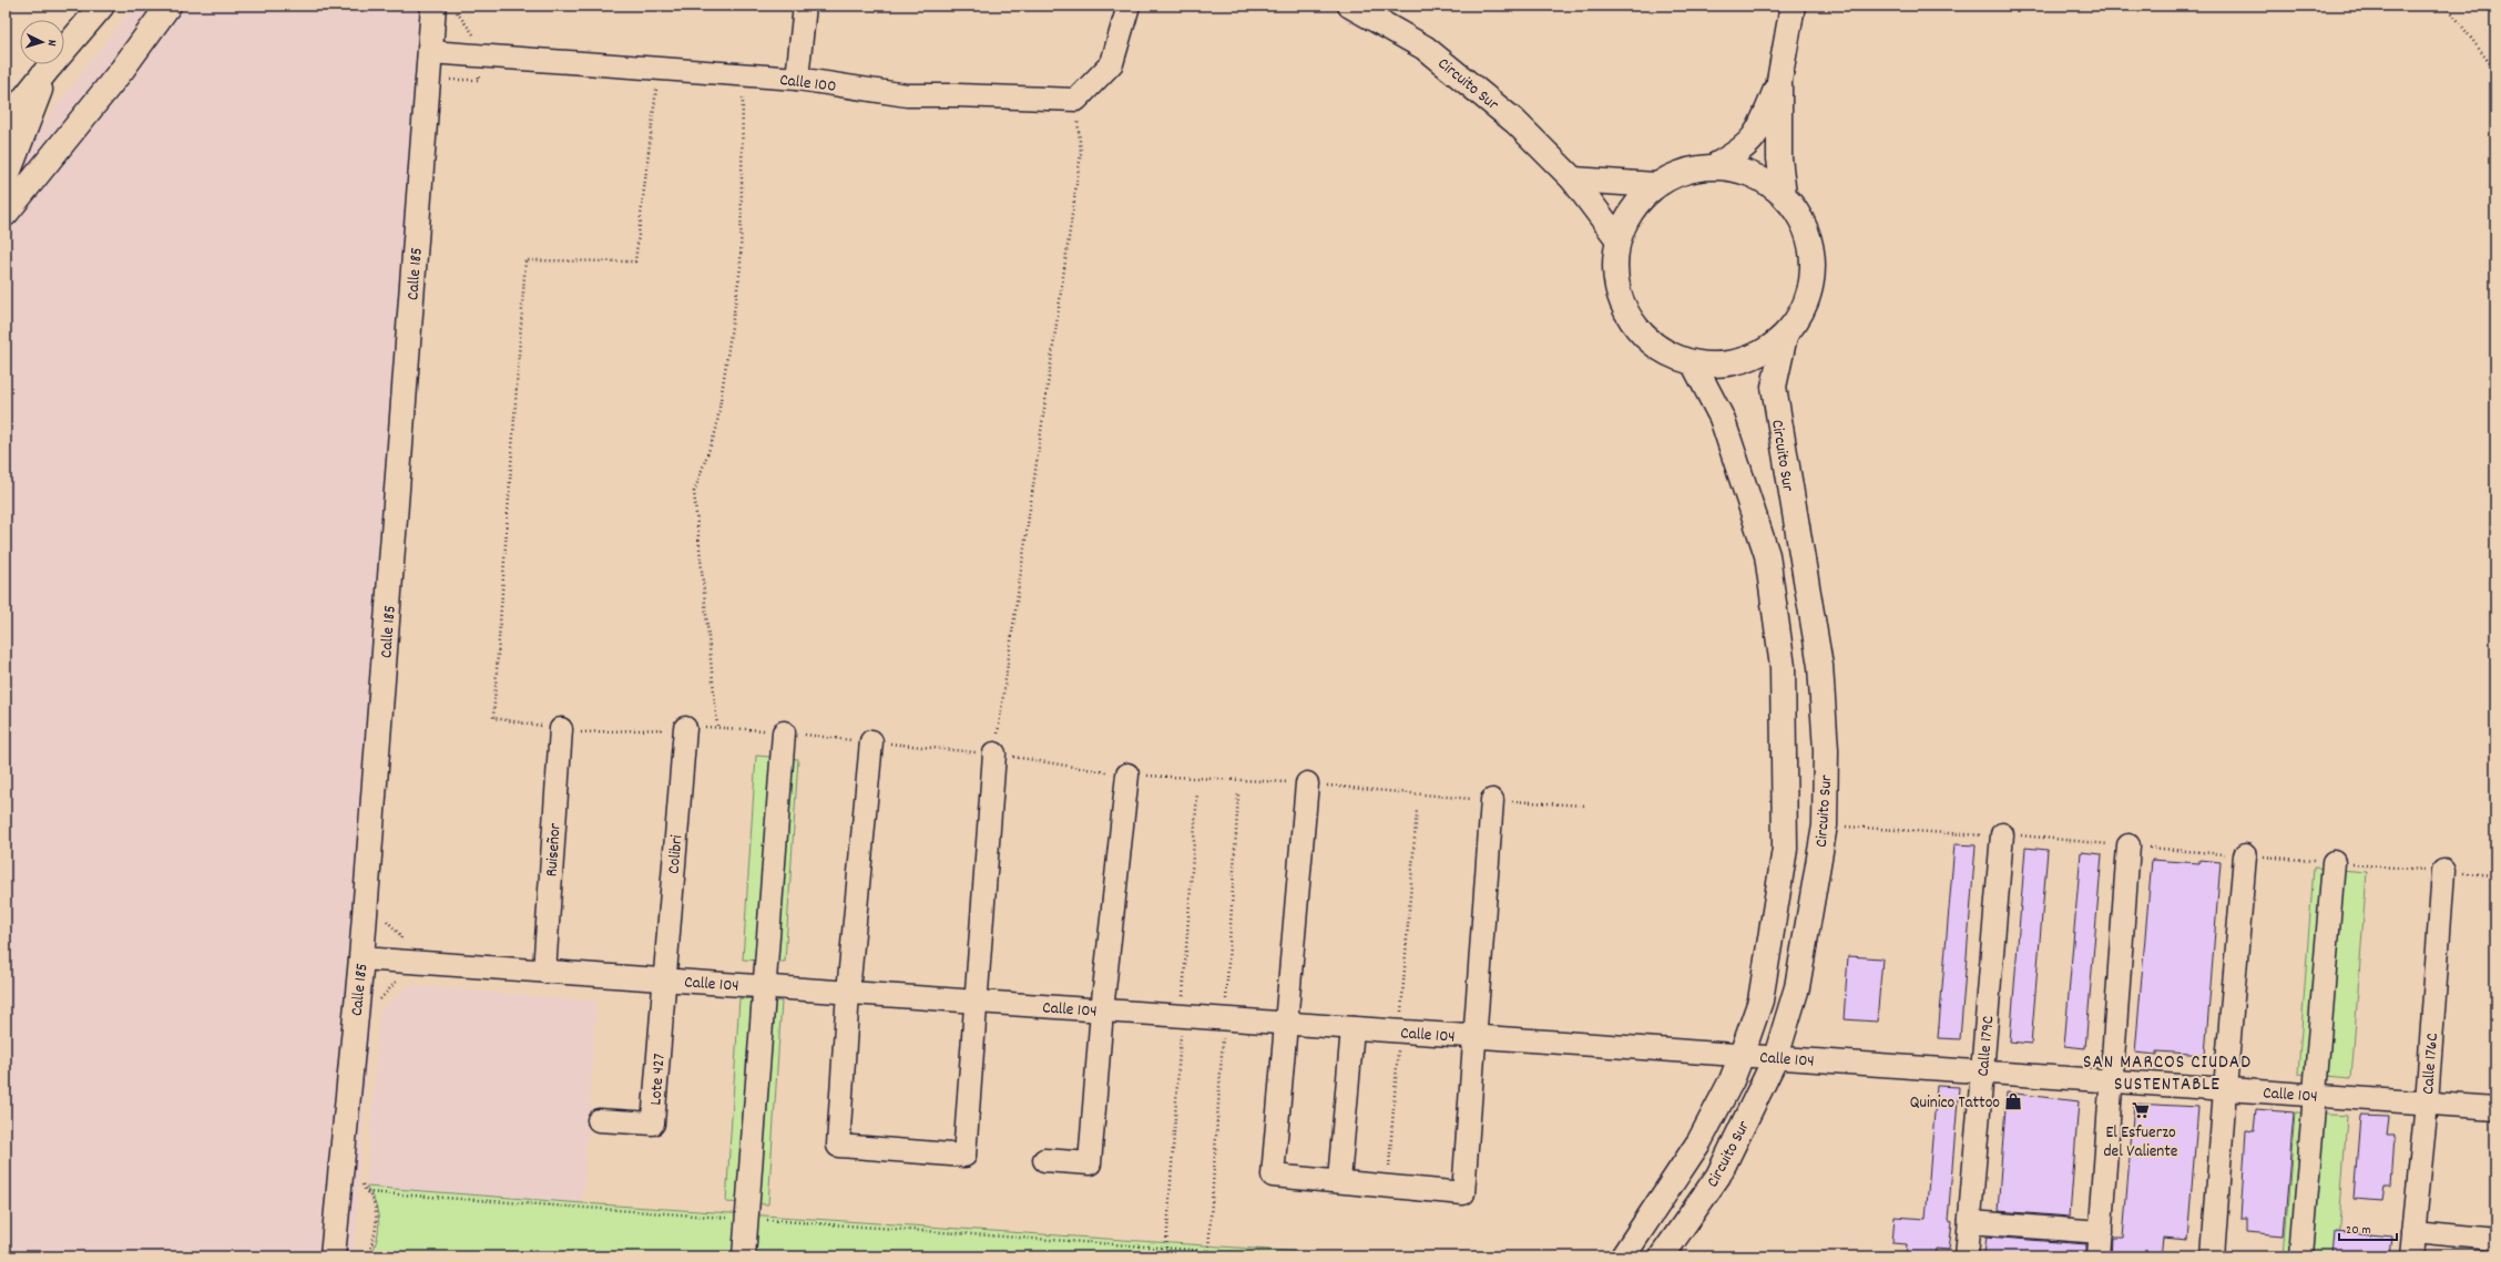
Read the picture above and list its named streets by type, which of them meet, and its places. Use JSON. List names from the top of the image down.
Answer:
{
  "streets": {
    "main road": ["Circuito Sur", "Calle 185"],
    "street": [
      "Calle 100",
      "Ruiseñor",
      "Colibri",
      "Calle 104",
      "Calle 179C",
      "Calle 176C",
      "Lote 427"
    ]
  },
  "crossings": [
    ["Calle 100", "Calle 185"],
    ["Circuito Sur", "Calle 104"],
    ["Calle 185", "Calle 104"],
    ["Ruiseñor", "Calle 104"],
    ["Colibri", "Calle 104"],
    ["Colibri", "Lote 427"],
    ["Calle 104", "Calle 179C"],
    ["Calle 104", "Calle 176C"],
    ["Calle 104", "Lote 427"]
  ],
  "districts": ["SAN MARCOS CIUDAD SUSTENTABLE"],
  "places": {
    "shop": ["Quinico Tattoo"],
    "supermarket": ["El Esfuerzo del Valiente"]
  },
  "scale_bar": "20 m",
  "north": "right"
}
